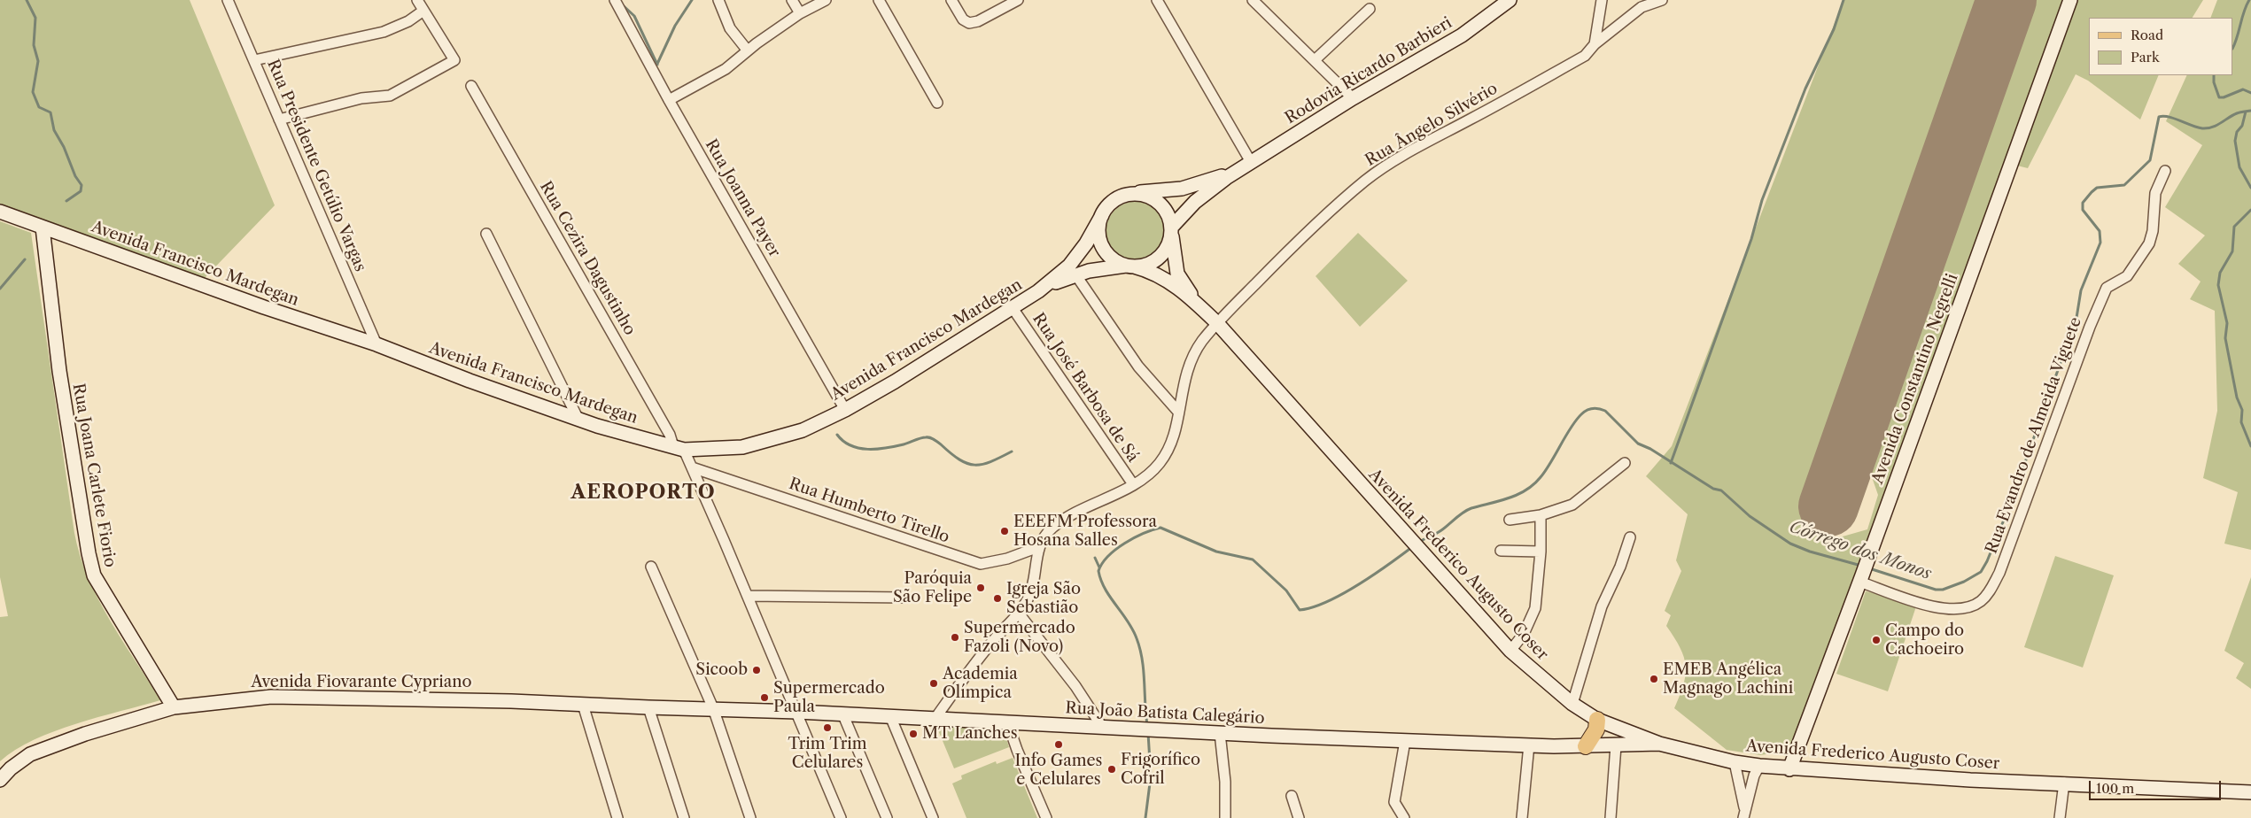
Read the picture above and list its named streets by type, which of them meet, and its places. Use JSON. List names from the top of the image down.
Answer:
{
  "streets": {
    "main road": [
      "Rodovia Ricardo Barbieri",
      "Avenida Francisco Mardegan",
      "Avenida Constantino Negrelli",
      "Rua Joana Carlete Fiorio",
      "Avenida Frederico Augusto Coser",
      "Avenida Fiovarante Cypriano",
      "Rua João Batista Calegário"
    ],
    "street": [
      "Rua Ângelo Silvério",
      "Rua Presidente Getúlio Vargas",
      "Rua Joanna Payer",
      "Rua Cezira Dagustinho",
      "Rua José Barbosa de Sá",
      "Rua Evandro de Almeida Viguete",
      "Rua Humberto Tirello"
    ]
  },
  "crossings": [
    ["Rua Ângelo Silvério", "Rua José Barbosa de Sá"],
    ["Rua Ângelo Silvério", "Rua Humberto Tirello"],
    ["Rua Ângelo Silvério", "Avenida Frederico Augusto Coser"],
    ["Rua Presidente Getúlio Vargas", "Avenida Francisco Mardegan"],
    ["Rua Joanna Payer", "Avenida Francisco Mardegan"],
    ["Rua Cezira Dagustinho", "Avenida Francisco Mardegan"],
    ["Rua Cezira Dagustinho", "Rua Humberto Tirello"],
    ["Rua Cezira Dagustinho", "Rua João Batista Calegário"],
    ["Avenida Francisco Mardegan", "Rua José Barbosa de Sá"],
    ["Avenida Francisco Mardegan", "Rua Joana Carlete Fiorio"],
    ["Avenida Francisco Mardegan", "Avenida Frederico Augusto Coser"],
    ["Avenida Constantino Negrelli", "Rua Evandro de Almeida Viguete"],
    ["Avenida Constantino Negrelli", "Avenida Frederico Augusto Coser"],
    ["Rua Joana Carlete Fiorio", "Avenida Fiovarante Cypriano"],
    ["Avenida Frederico Augusto Coser", "Rua João Batista Calegário"],
    ["Avenida Fiovarante Cypriano", "Rua João Batista Calegário"]
  ],
  "districts": ["AEROPORTO"],
  "water": ["Córrego dos Monos"],
  "places": [
    "EEEFM Professora Hosana Salles",
    "Paróquia São Felipe",
    "Igreja São Sebastião",
    "Supermercado Fazoli (Novo)",
    "Campo do Cachoeiro",
    "Sicoob",
    "EMEB Angélica Magnago Lachini",
    "Academia Olímpica",
    "Supermercado Paula",
    "Trim Trim Celulares",
    "MT Lanches",
    "Info Games e Celulares",
    "Frigorífico Cofril"
  ],
  "legend": ["Road", "Park"],
  "scale_bar": "100 m"
}
